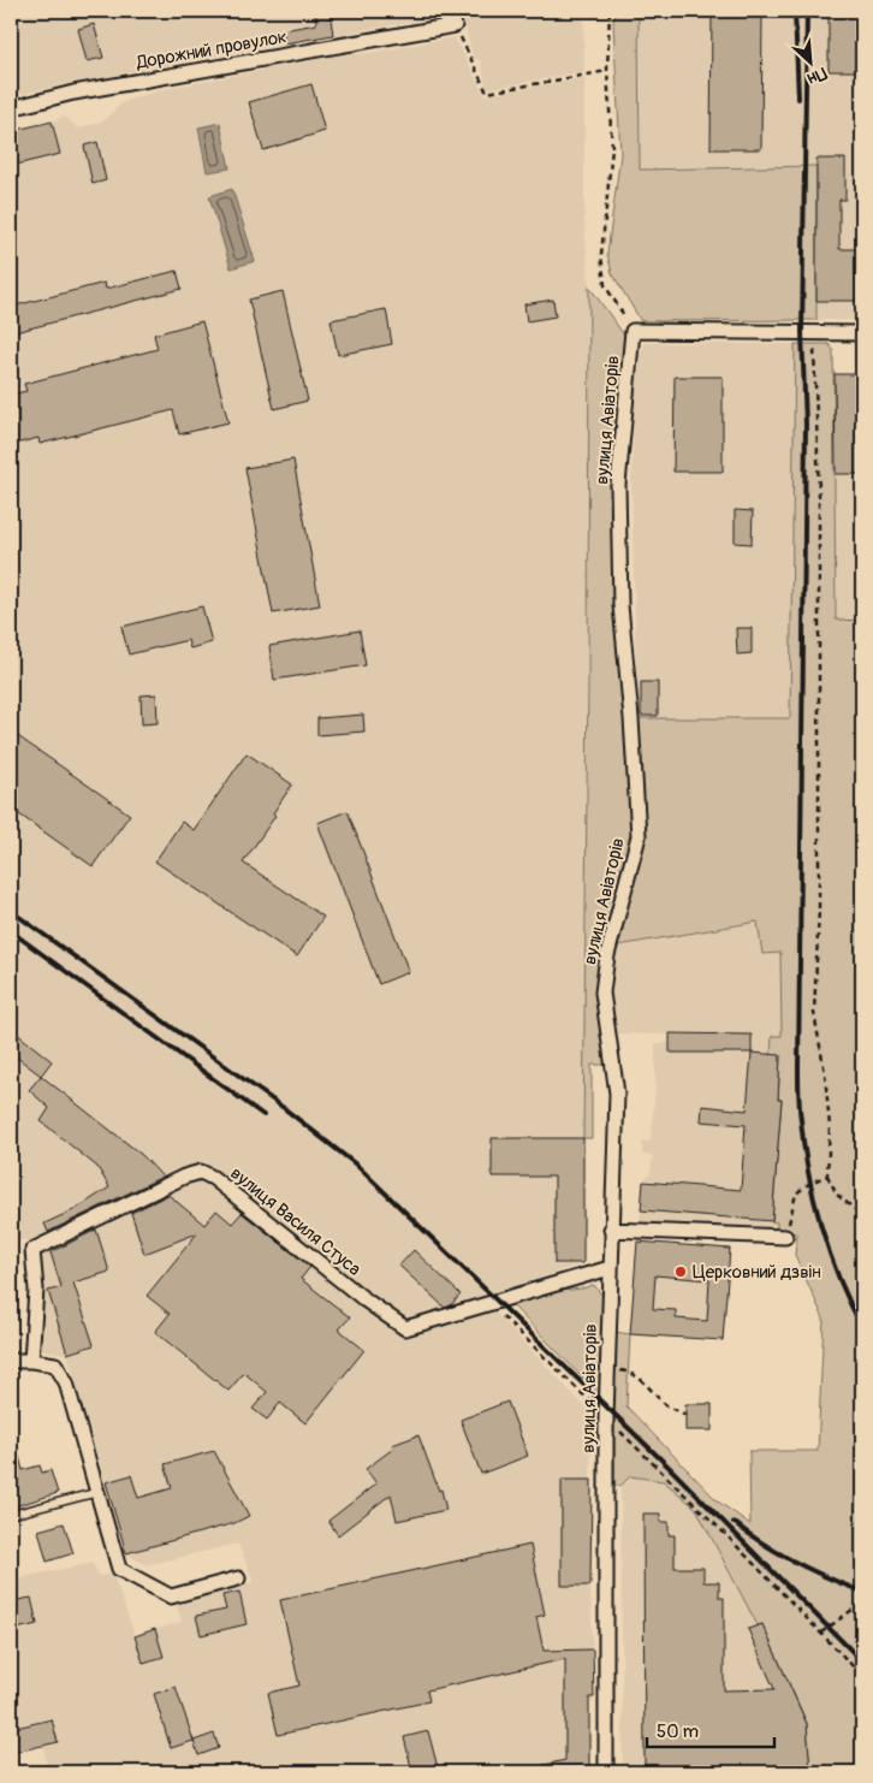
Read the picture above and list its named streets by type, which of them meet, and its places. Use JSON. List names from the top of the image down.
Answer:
{
  "streets": {
    "street": ["Дорожний провулок", "вулиця Авіаторів", "вулиця Василя Стуса"]
  },
  "crossings": [
    ["вулиця Авіаторів", "вулиця Василя Стуса"]
  ],
  "places": ["Церковний дзвін"],
  "scale_bar": "50 m",
  "north": "bottom right"
}
